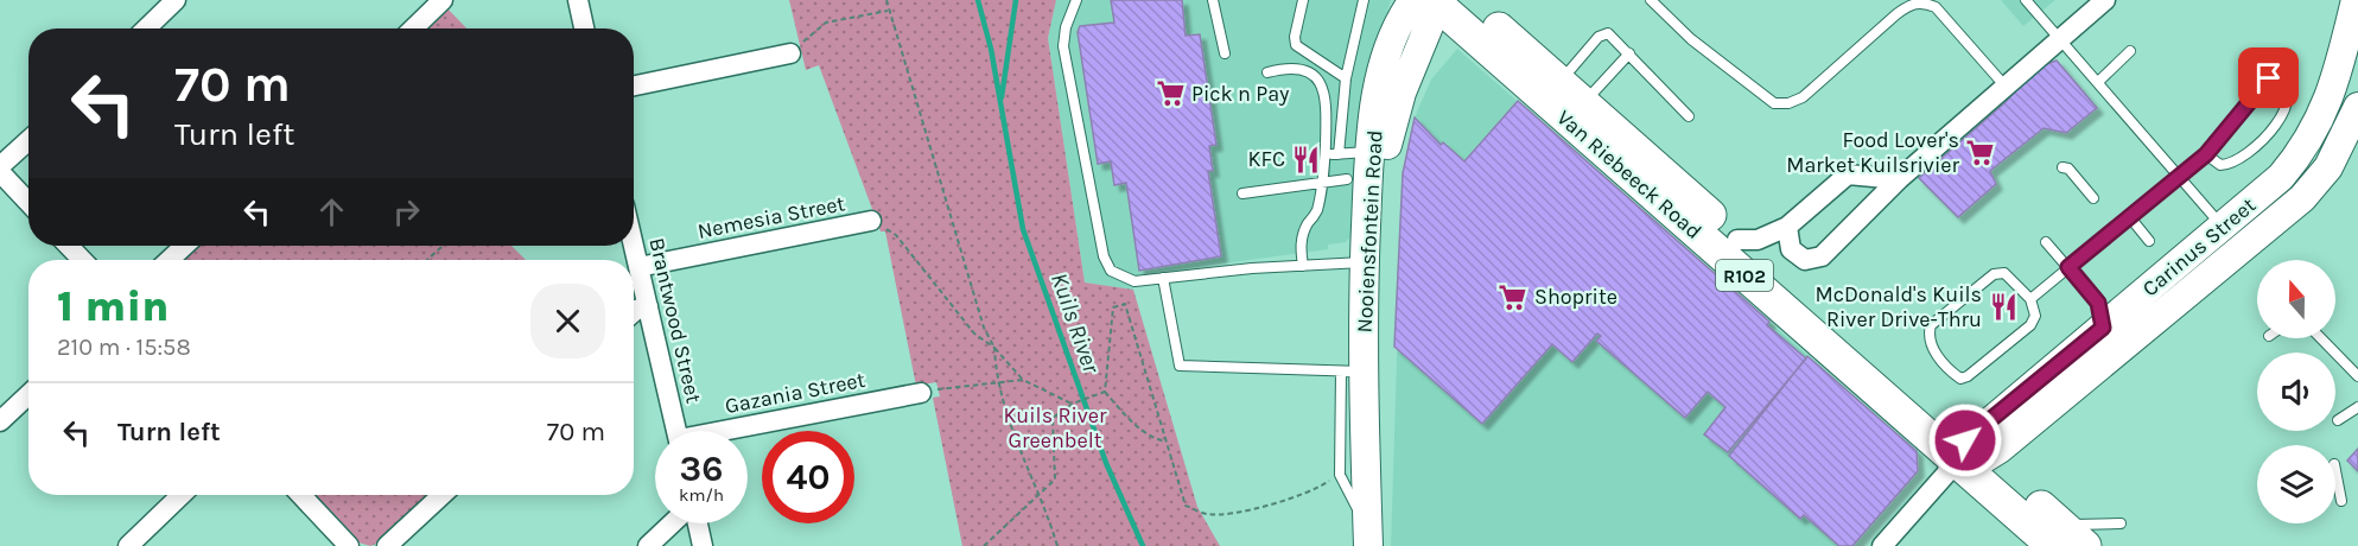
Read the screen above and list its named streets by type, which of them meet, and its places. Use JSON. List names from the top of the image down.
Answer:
{
  "streets": {
    "main road": ["Van Riebeeck Road", "R102"],
    "street": [
      "Nemesia Street",
      "Nooiensfontein Road",
      "Carinus Street",
      "Brantwood Street",
      "Gazania Street"
    ]
  },
  "crossings": [
    ["Van Riebeeck Road", "Nooiensfontein Road"],
    ["Van Riebeeck Road", "Carinus Street"],
    ["Nemesia Street", "Brantwood Street"]
  ],
  "water": ["Kuils River"],
  "parks": ["Kuils River Greenbelt"],
  "places": {
    "supermarket": ["Pick n Pay", "Food Lover's Market Kuilsrivier", "Shoprite"],
    "restaurant": ["KFC", "McDonald's Kuils River Drive-Thru"]
  },
  "north": "top",
  "page": {
    "turn": ["70 m", "Turn left"],
    "heading": ["1 min", "210 m · 15:58"],
    "list": [
      {
        "name": "Turn left",
        "value": "70 m"
      }
    ],
    "speed": "36 km/h",
    "limit": "40"
  }
}
